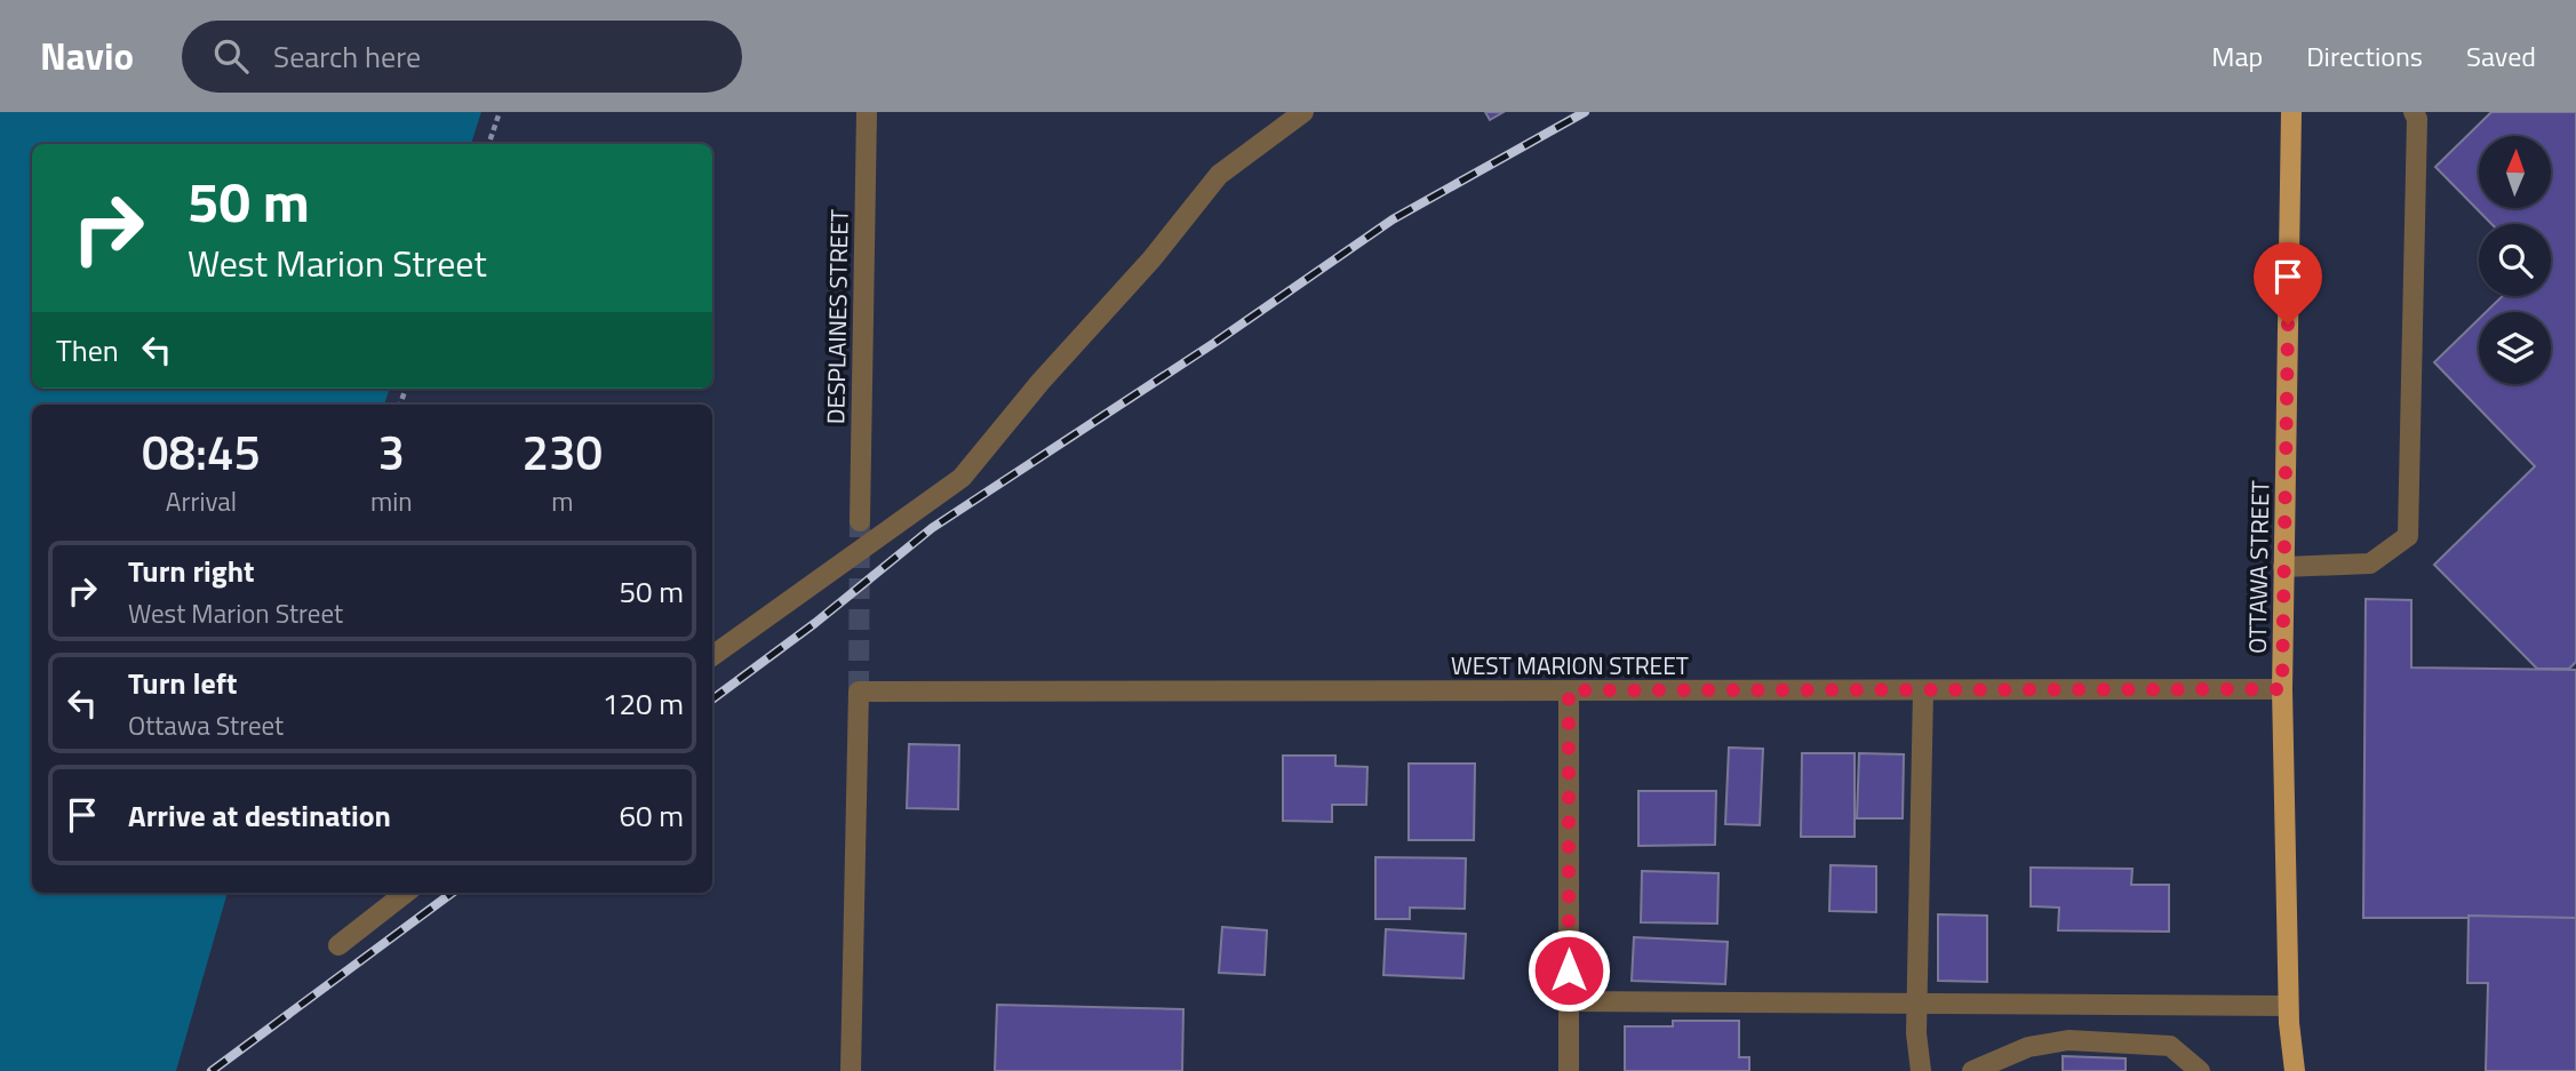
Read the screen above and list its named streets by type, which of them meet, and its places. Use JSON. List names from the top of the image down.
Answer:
{
  "streets": {
    "main road": ["OTTAWA STREET"],
    "street": ["DESPLAINES STREET", "WEST MARION STREET"]
  },
  "crossings": [
    ["OTTAWA STREET", "WEST MARION STREET"]
  ],
  "north": "top",
  "page": {
    "header": "Navio",
    "search": "Search here",
    "nav": ["Map", "Directions", "Saved"],
    "turn": ["50 m", "West Marion Street"],
    "then": "Then",
    "eta": [
      "08:45",
      "Arrival",
      "3",
      "min",
      "230",
      "m"
    ],
    "list": [
      {
        "name": "Turn right",
        "note": "West Marion Street",
        "value": "50 m"
      },
      {
        "name": "Turn left",
        "note": "Ottawa Street",
        "value": "120 m"
      },
      {
        "name": "Arrive at destination",
        "value": "60 m"
      }
    ]
  }
}
